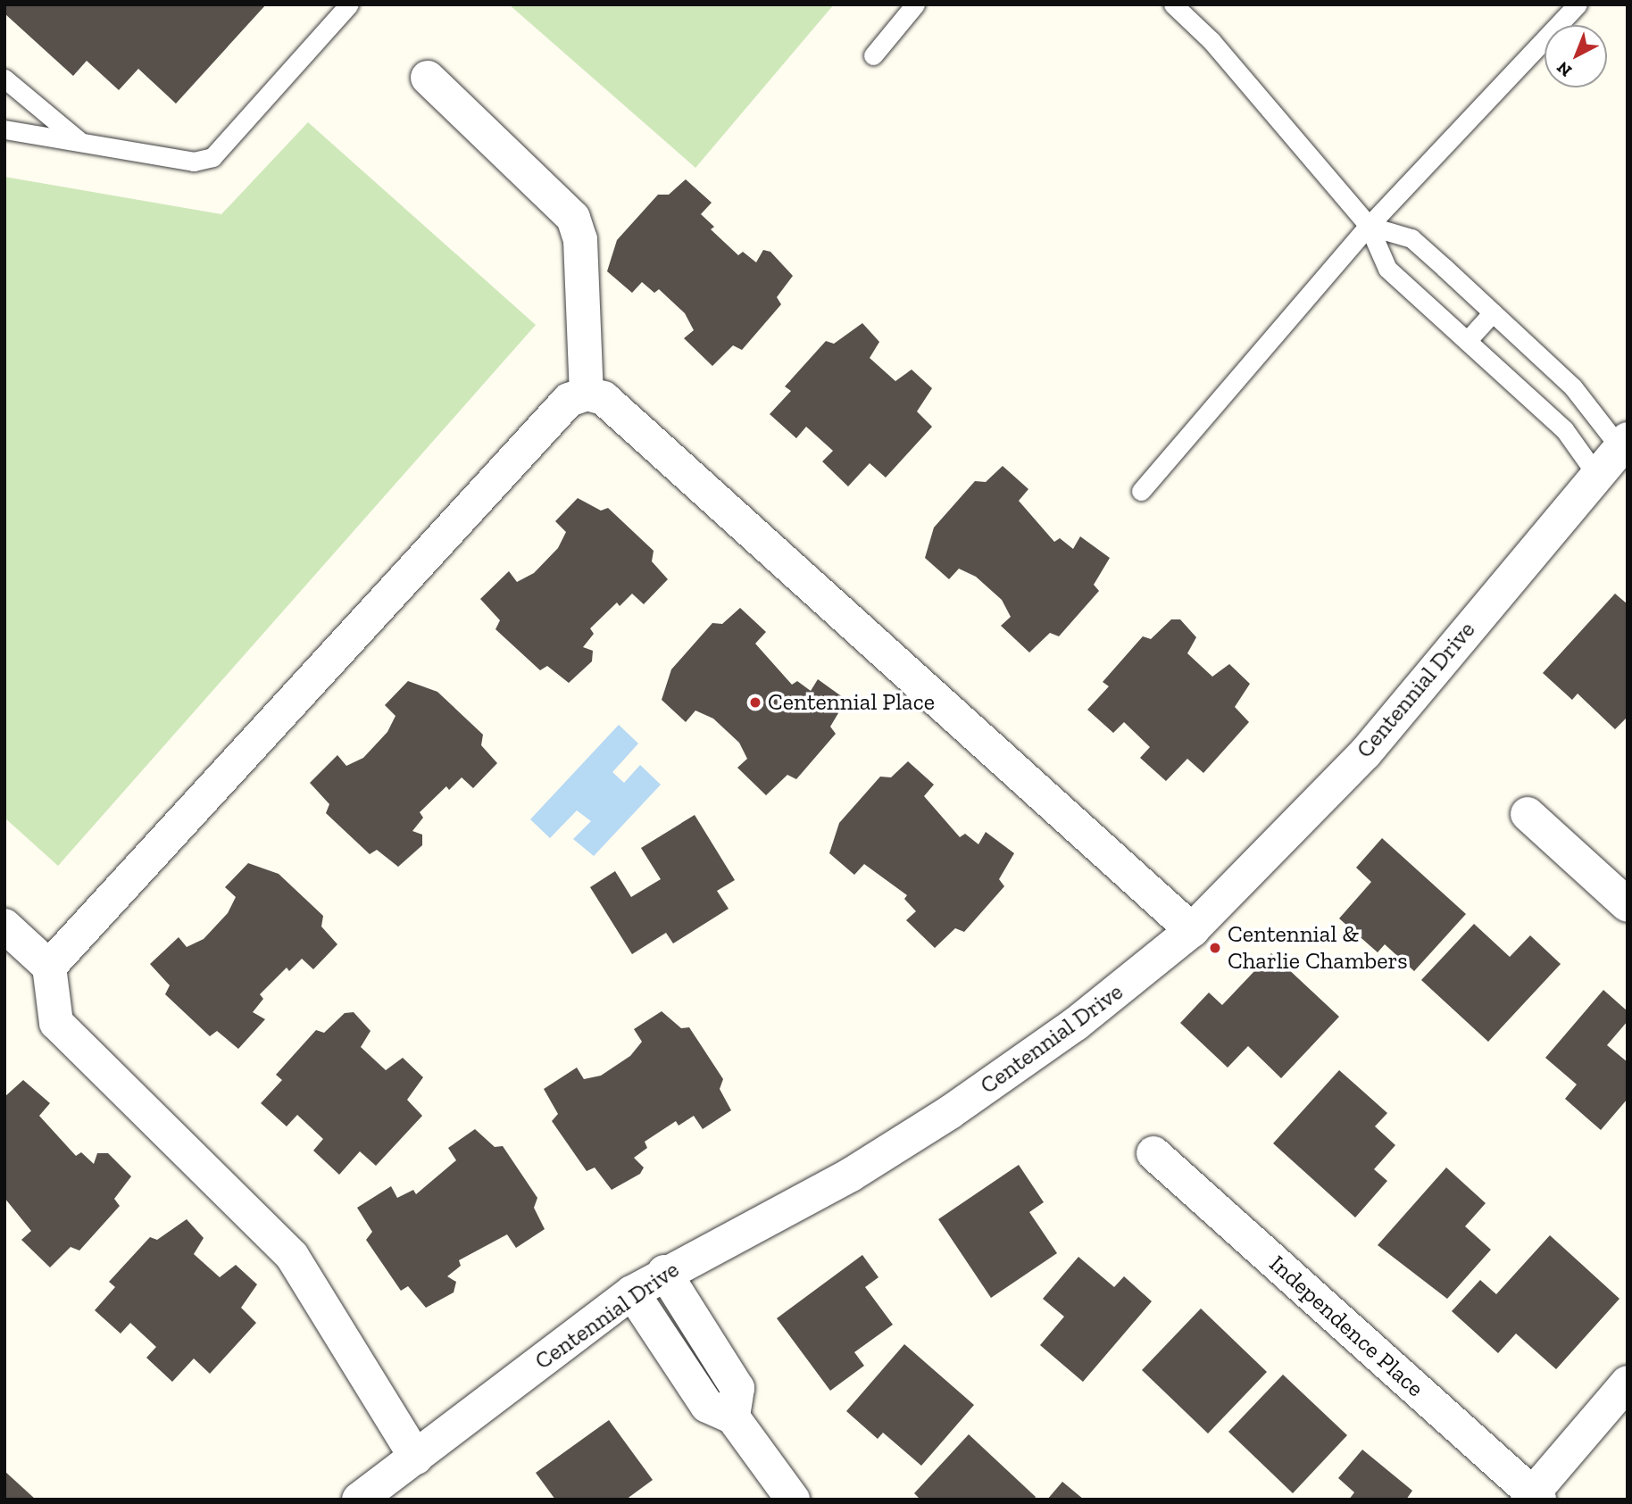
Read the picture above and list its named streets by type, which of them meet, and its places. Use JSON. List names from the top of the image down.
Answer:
{
  "streets": {
    "street": ["Centennial Drive", "Independence Place"]
  },
  "places": ["Centennial Place", "Centennial & Charlie Chambers"],
  "north": "bottom left"
}
